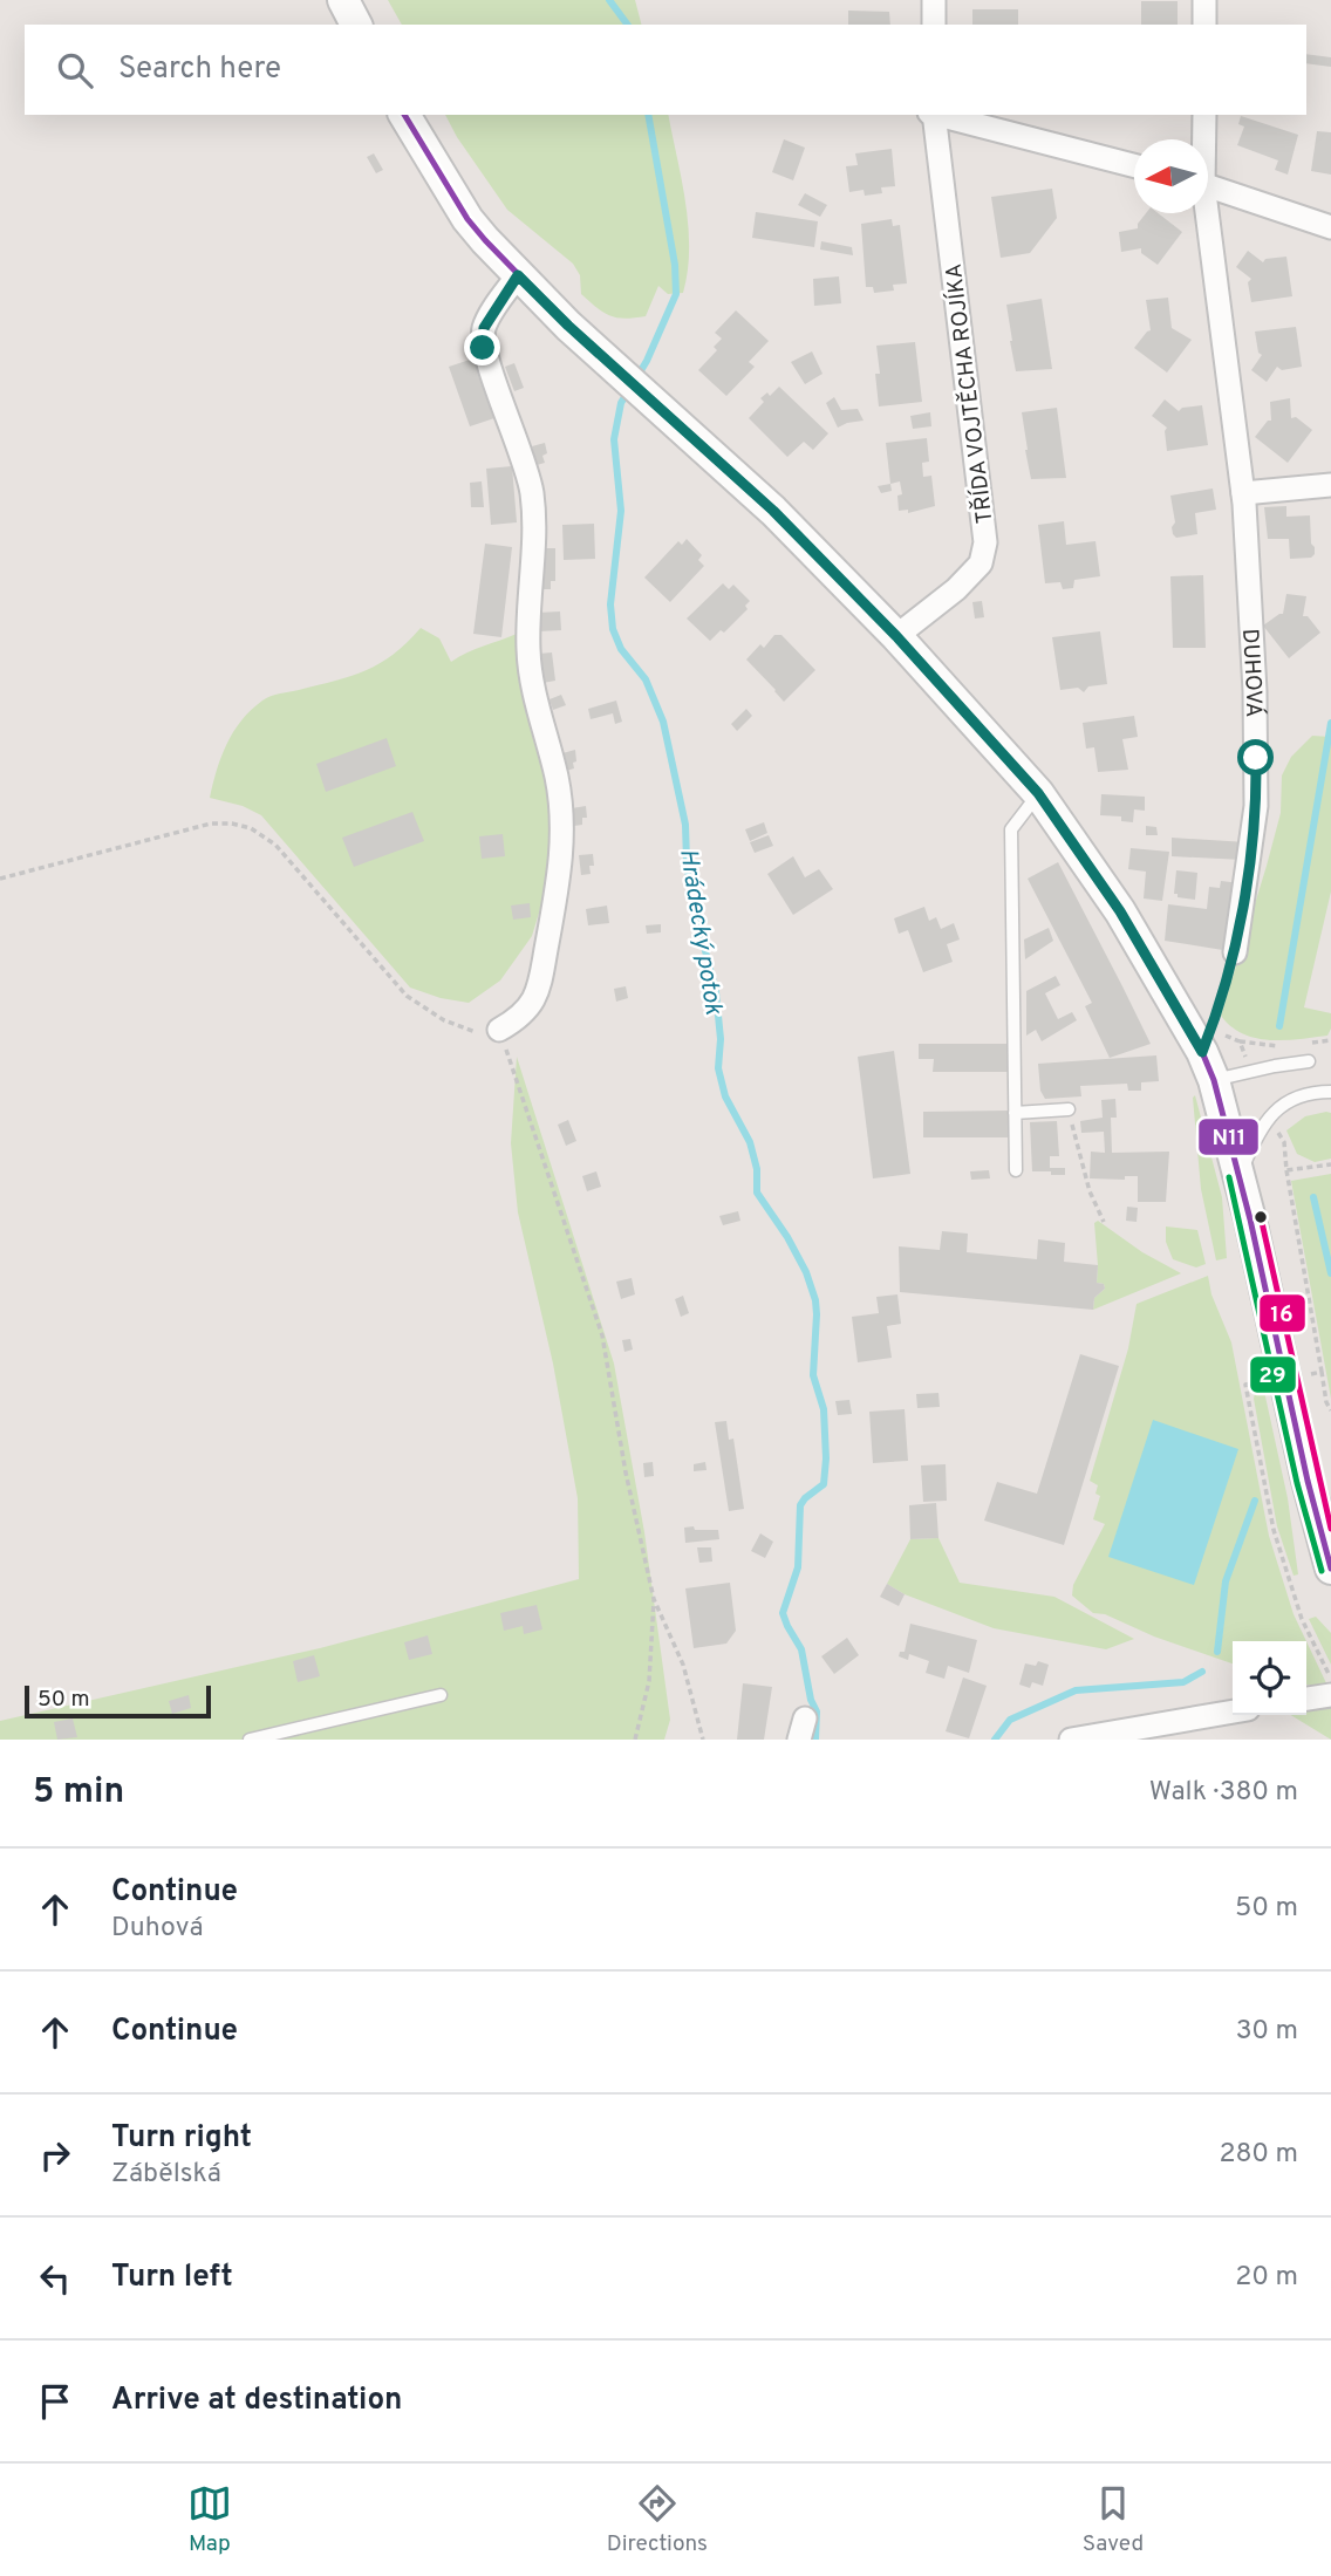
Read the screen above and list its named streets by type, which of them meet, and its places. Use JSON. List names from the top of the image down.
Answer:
{
  "streets": {
    "street": ["TŘÍDA VOJTĚCHA ROJÍKA", "DUHOVÁ"]
  },
  "water": ["Hrádecký potok"],
  "lines": ["transit line N11", "transit line 29", "transit line 16"],
  "scale_bar": "50 m",
  "north": "left",
  "page": {
    "search": "Search here",
    "scale": "50 m",
    "heading": ["5 min", "Walk · 380 m"],
    "list": [
      ["Continue", "Duhová", "50 m"],
      ["Continue", "30 m"],
      ["Turn right", "Zábělská", "280 m"],
      ["Turn left", "20 m"],
      "Arrive at destination"
    ],
    "nav": ["Map", "Directions", "Saved"]
  }
}
